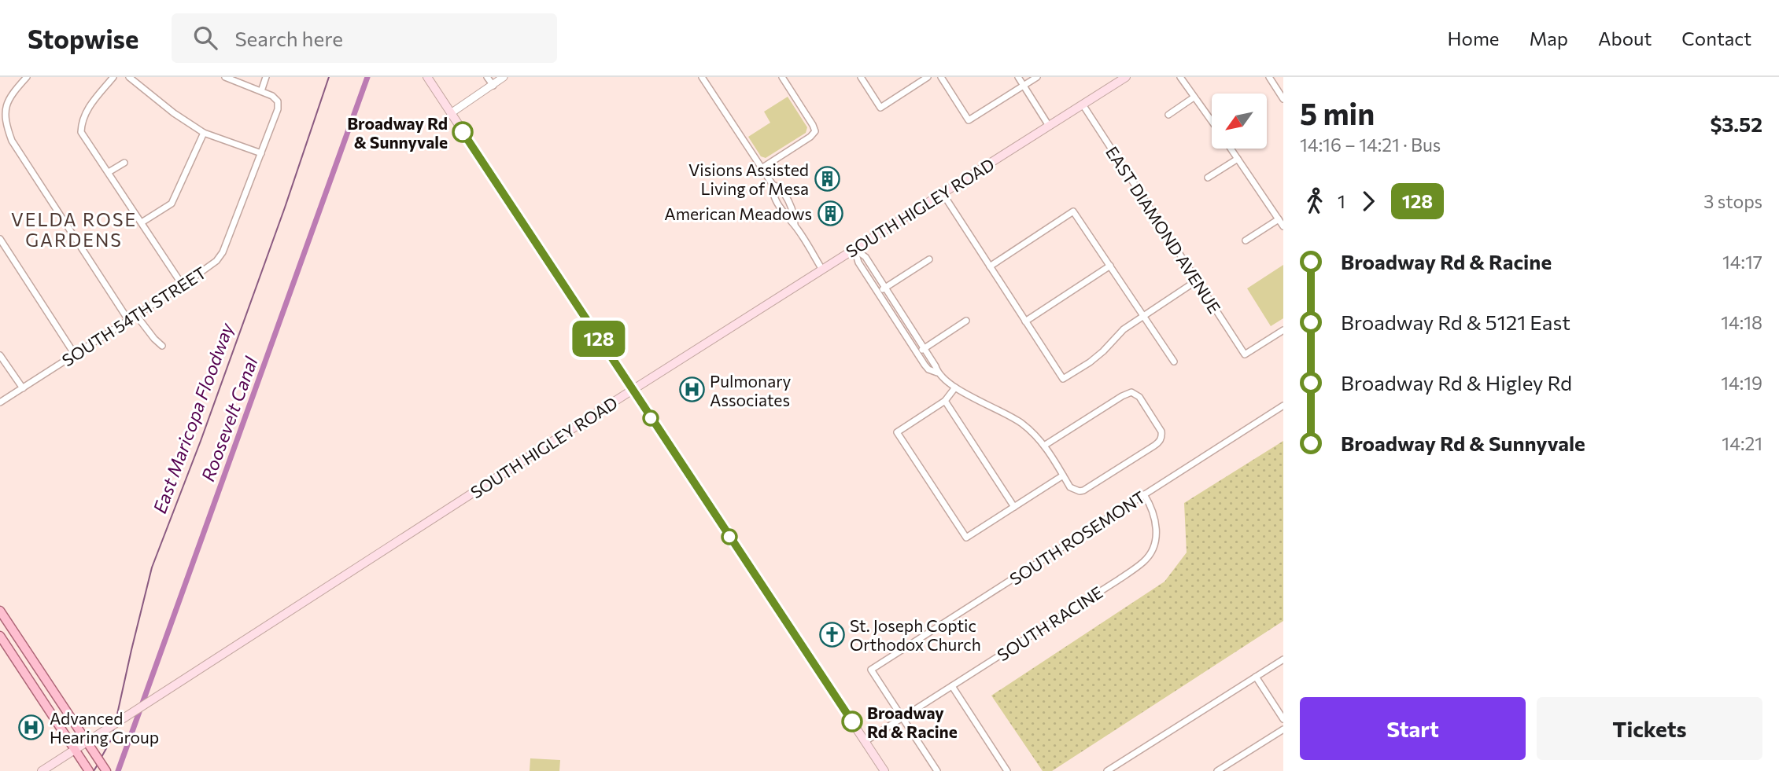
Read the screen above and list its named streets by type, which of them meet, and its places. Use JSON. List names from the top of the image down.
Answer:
{
  "streets": {
    "main road": ["SOUTH HIGLEY ROAD"],
    "street": [
      "EAST DIAMOND AVENUE",
      "SOUTH 54TH STREET",
      "SOUTH ROSEMONT",
      "SOUTH RACINE"
    ]
  },
  "crossings": [
    ["SOUTH HIGLEY ROAD", "EAST DIAMOND AVENUE"],
    ["SOUTH ROSEMONT", "SOUTH RACINE"]
  ],
  "districts": ["VELDA ROSE GARDENS"],
  "water": ["East Maricopa Floodway", "Roosevelt Canal"],
  "places": {
    "other": ["Broadway Rd & Sunnyvale", "Broadway Rd & Racine"],
    "building": ["Visions Assisted Living of Mesa", "American Meadows"],
    "hospital": ["Pulmonary Associates", "Advanced Hearing Group"],
    "church": ["St. Joseph Coptic Orthodox Church"]
  },
  "lines": ["bus line 128"],
  "north": "bottom left",
  "page": {
    "header": "Stopwise",
    "search": "Search here",
    "nav": [
      "Home",
      "Map",
      "About",
      "Contact"
    ],
    "on_map": "128",
    "heading": ["5 min", "14:16 – 14:21 · Bus", "$3.52"],
    "legs": ["1", "128", "3 stops"],
    "list": [
      {
        "name": "Broadway Rd & Racine",
        "value": "14:17"
      },
      {
        "name": "Broadway Rd & 5121 East",
        "value": "14:18"
      },
      {
        "name": "Broadway Rd & Higley Rd",
        "value": "14:19"
      },
      {
        "name": "Broadway Rd & Sunnyvale",
        "value": "14:21"
      }
    ],
    "buttons": ["Start", "Tickets"]
  }
}
